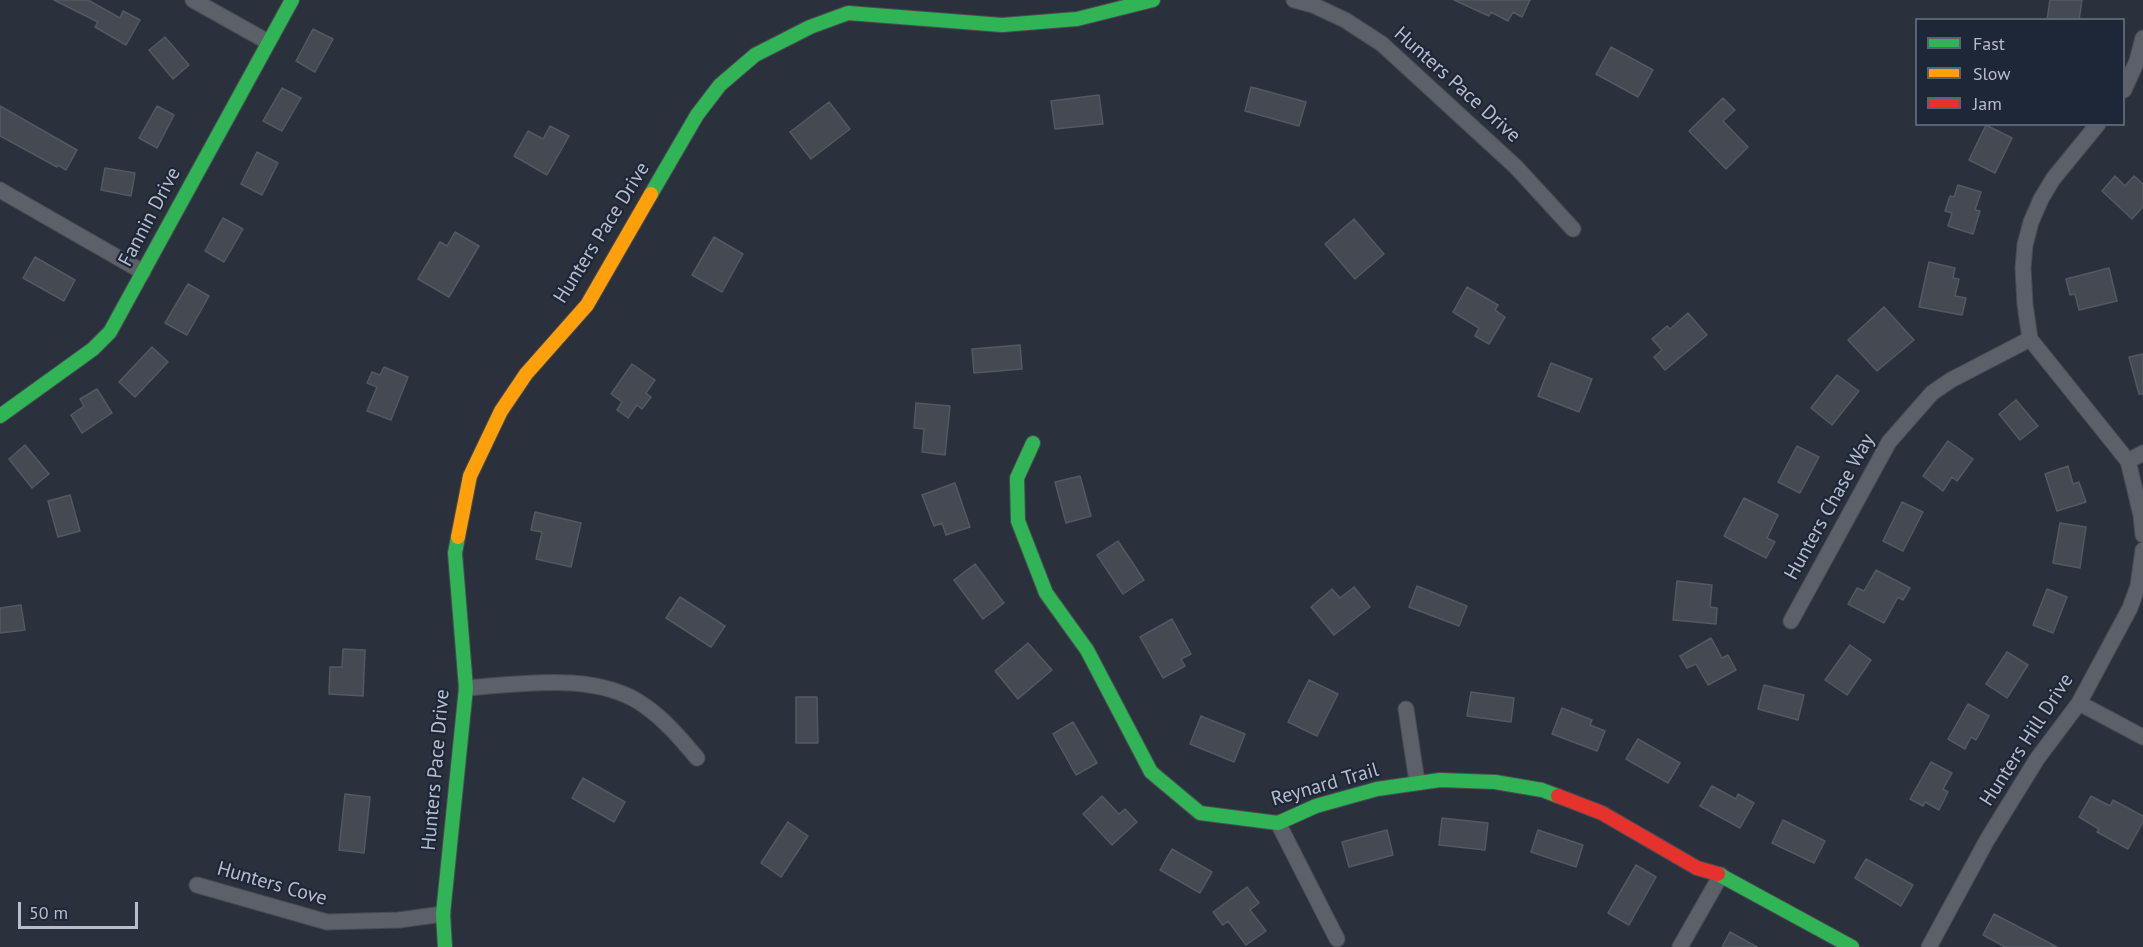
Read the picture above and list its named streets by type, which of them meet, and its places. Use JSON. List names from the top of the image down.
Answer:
{
  "streets": {
    "street": [
      "Hunters Pace Drive",
      "Fannin Drive",
      "Hunters Chase Way",
      "Hunters Hill Drive",
      "Reynard Trail",
      "Hunters Cove"
    ]
  },
  "crossings": [
    ["Hunters Pace Drive", "Hunters Cove"]
  ],
  "legend": ["Fast", "Slow", "Jam"],
  "scale_bar": "50 m"
}
